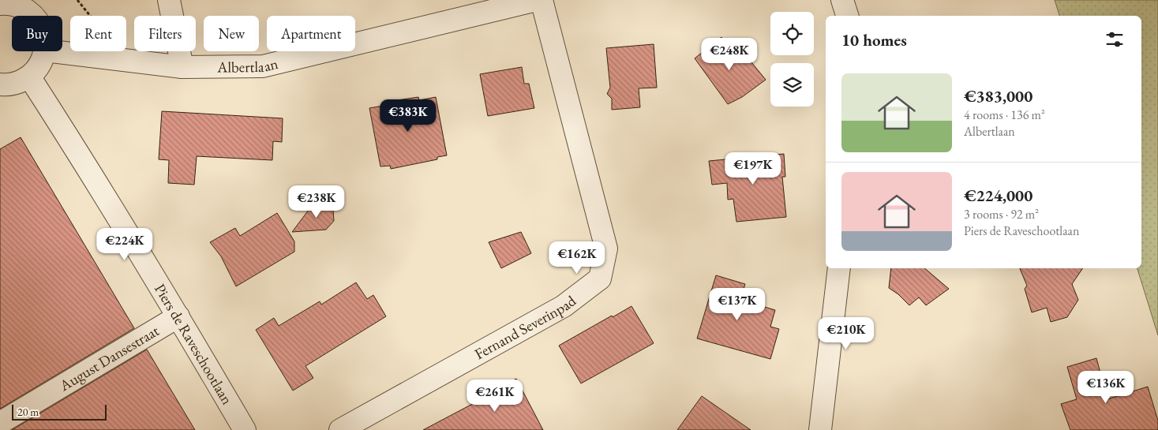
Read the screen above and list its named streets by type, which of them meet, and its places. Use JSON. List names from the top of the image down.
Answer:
{
  "streets": {
    "street": [
      "Albertlaan",
      "Fernand Severinpad",
      "Piers de Raveschootlaan",
      "August Dansestraat"
    ]
  },
  "crossings": [
    ["Piers de Raveschootlaan", "August Dansestraat"]
  ],
  "scale_bar": "20 m",
  "page": {
    "chip": [
      "Buy",
      "Rent",
      "Filters",
      "New",
      "Apartment"
    ],
    "heading": "10 homes",
    "price": [
      "€248K",
      "€383K",
      "€197K",
      "€238K",
      "€224K",
      "€162K",
      "€137K",
      "€210K",
      "€136K",
      "€261K"
    ],
    "list": [
      {
        "name": "€383,000",
        "note": "4 rooms · 136 m² · Albertlaan"
      },
      {
        "name": "€224,000",
        "note": "3 rooms · 92 m² · Piers de Raveschootlaan"
      }
    ],
    "scale": "20 m"
  }
}
